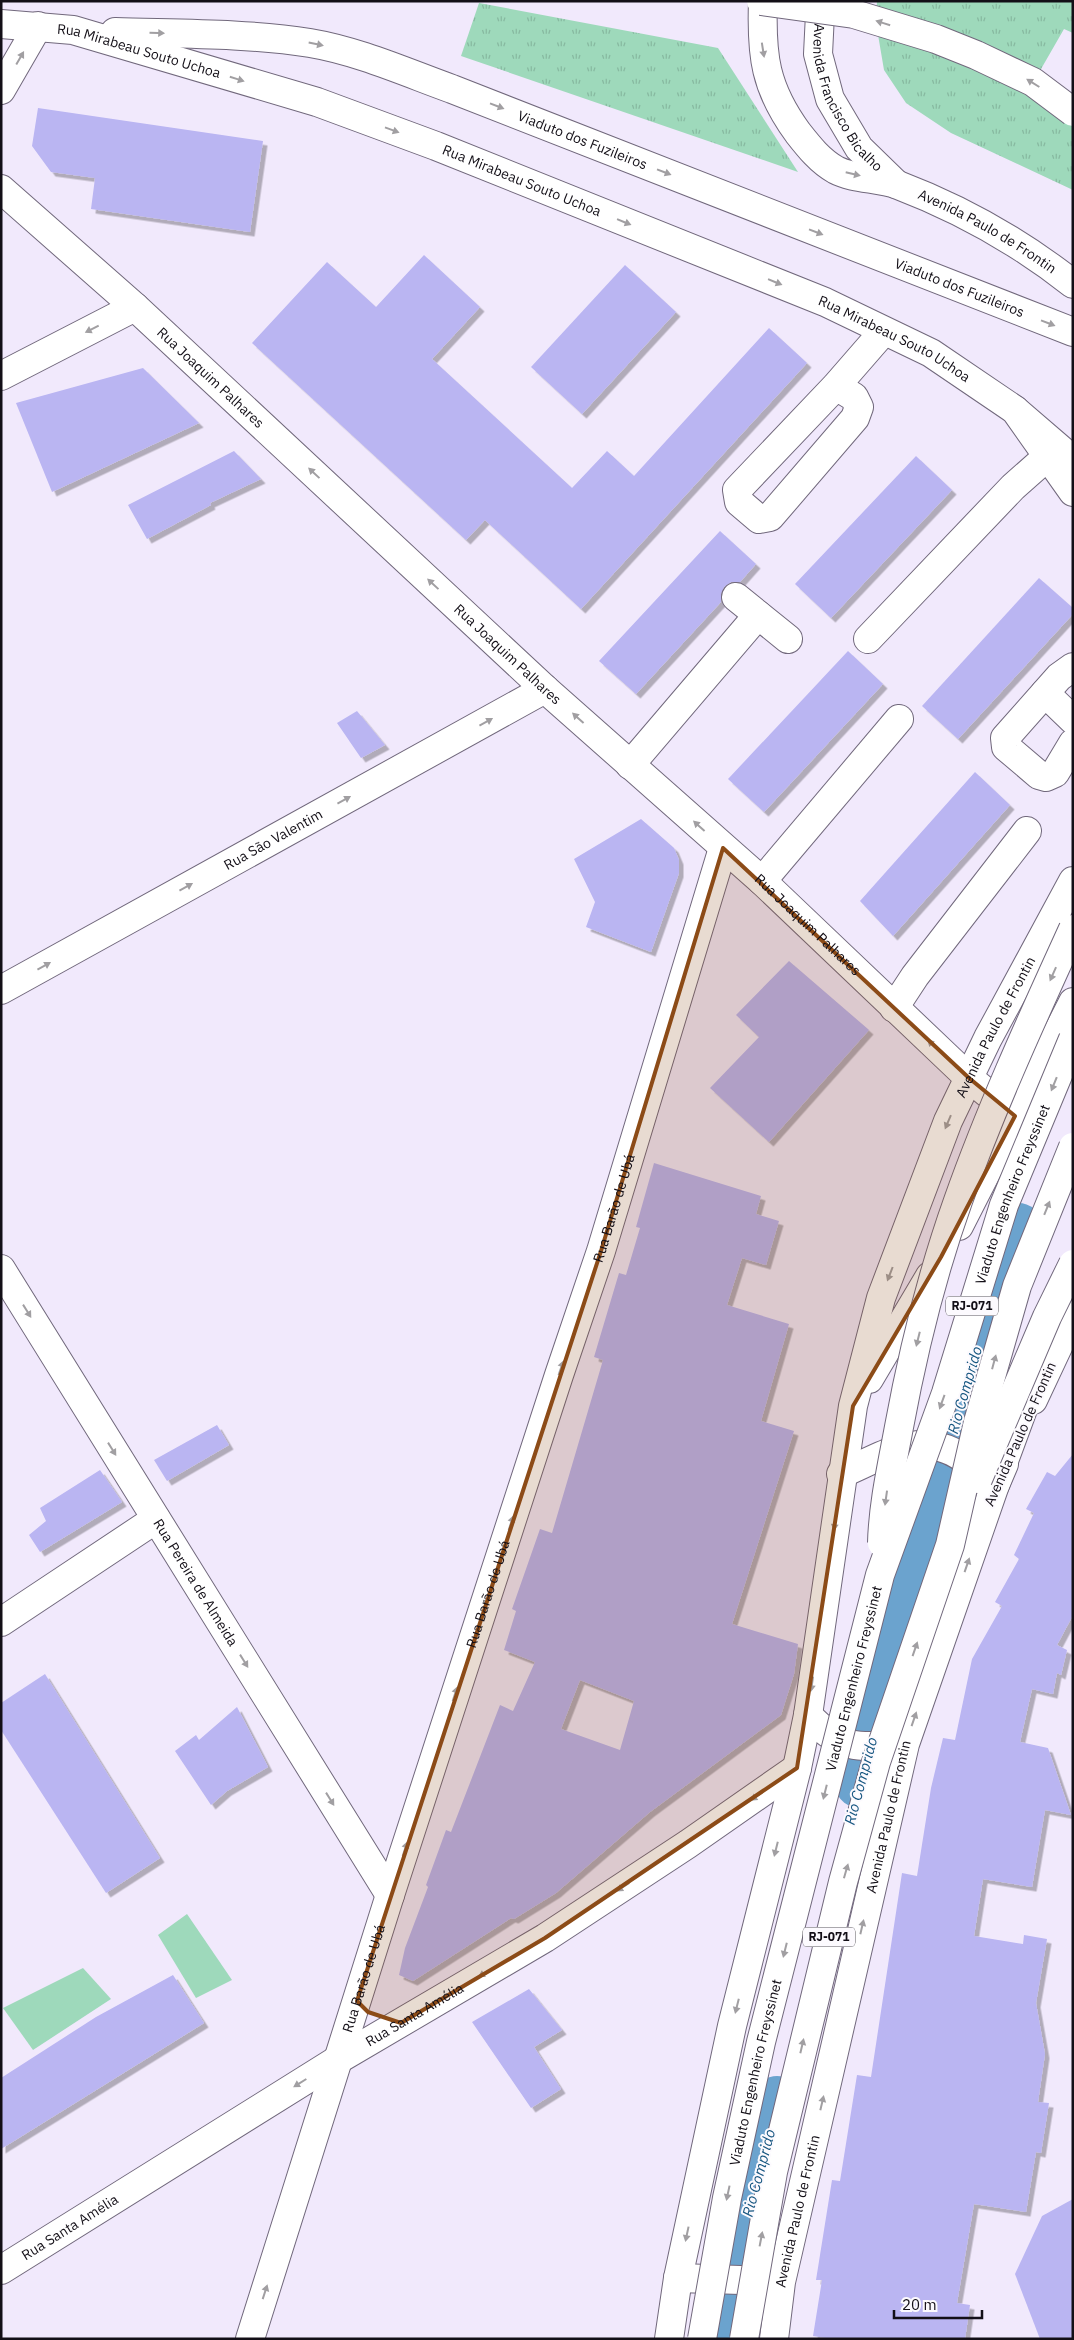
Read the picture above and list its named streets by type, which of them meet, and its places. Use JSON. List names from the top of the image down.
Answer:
{
  "streets": {
    "main road": [
      "Rua Mirabeau Souto Uchoa",
      "Avenida Francisco Bicalho",
      "Viaduto dos Fuzileiros",
      "Avenida Paulo de Frontin",
      "Rua Joaquim Palhares",
      "Rua São Valentim",
      "Viaduto Engenheiro Freyssinet",
      "Rua Barão de Ubá",
      "RJ-071",
      "Rua Pereira de Almeida",
      "Rua Santa Amélia"
    ]
  },
  "crossings": [
    ["Rua Mirabeau Souto Uchoa", "Viaduto dos Fuzileiros"],
    ["Avenida Francisco Bicalho", "Avenida Paulo de Frontin"],
    ["Avenida Paulo de Frontin", "Rua Joaquim Palhares"],
    ["Avenida Paulo de Frontin", "Rua Santa Amélia"],
    ["Rua Joaquim Palhares", "Rua São Valentim"],
    ["Rua Joaquim Palhares", "Rua Barão de Ubá"],
    ["Rua Barão de Ubá", "Rua Pereira de Almeida"],
    ["Rua Barão de Ubá", "Rua Santa Amélia"]
  ],
  "one_way": [
    "Rua Mirabeau Souto Uchoa",
    "Rua Joaquim Palhares",
    "Rua São Valentim",
    "Rua Barão de Ubá",
    "Rua Pereira de Almeida",
    "Rua Santa Amélia"
  ],
  "water": ["Rio Comprido"],
  "scale_bar": "20 m"
}
